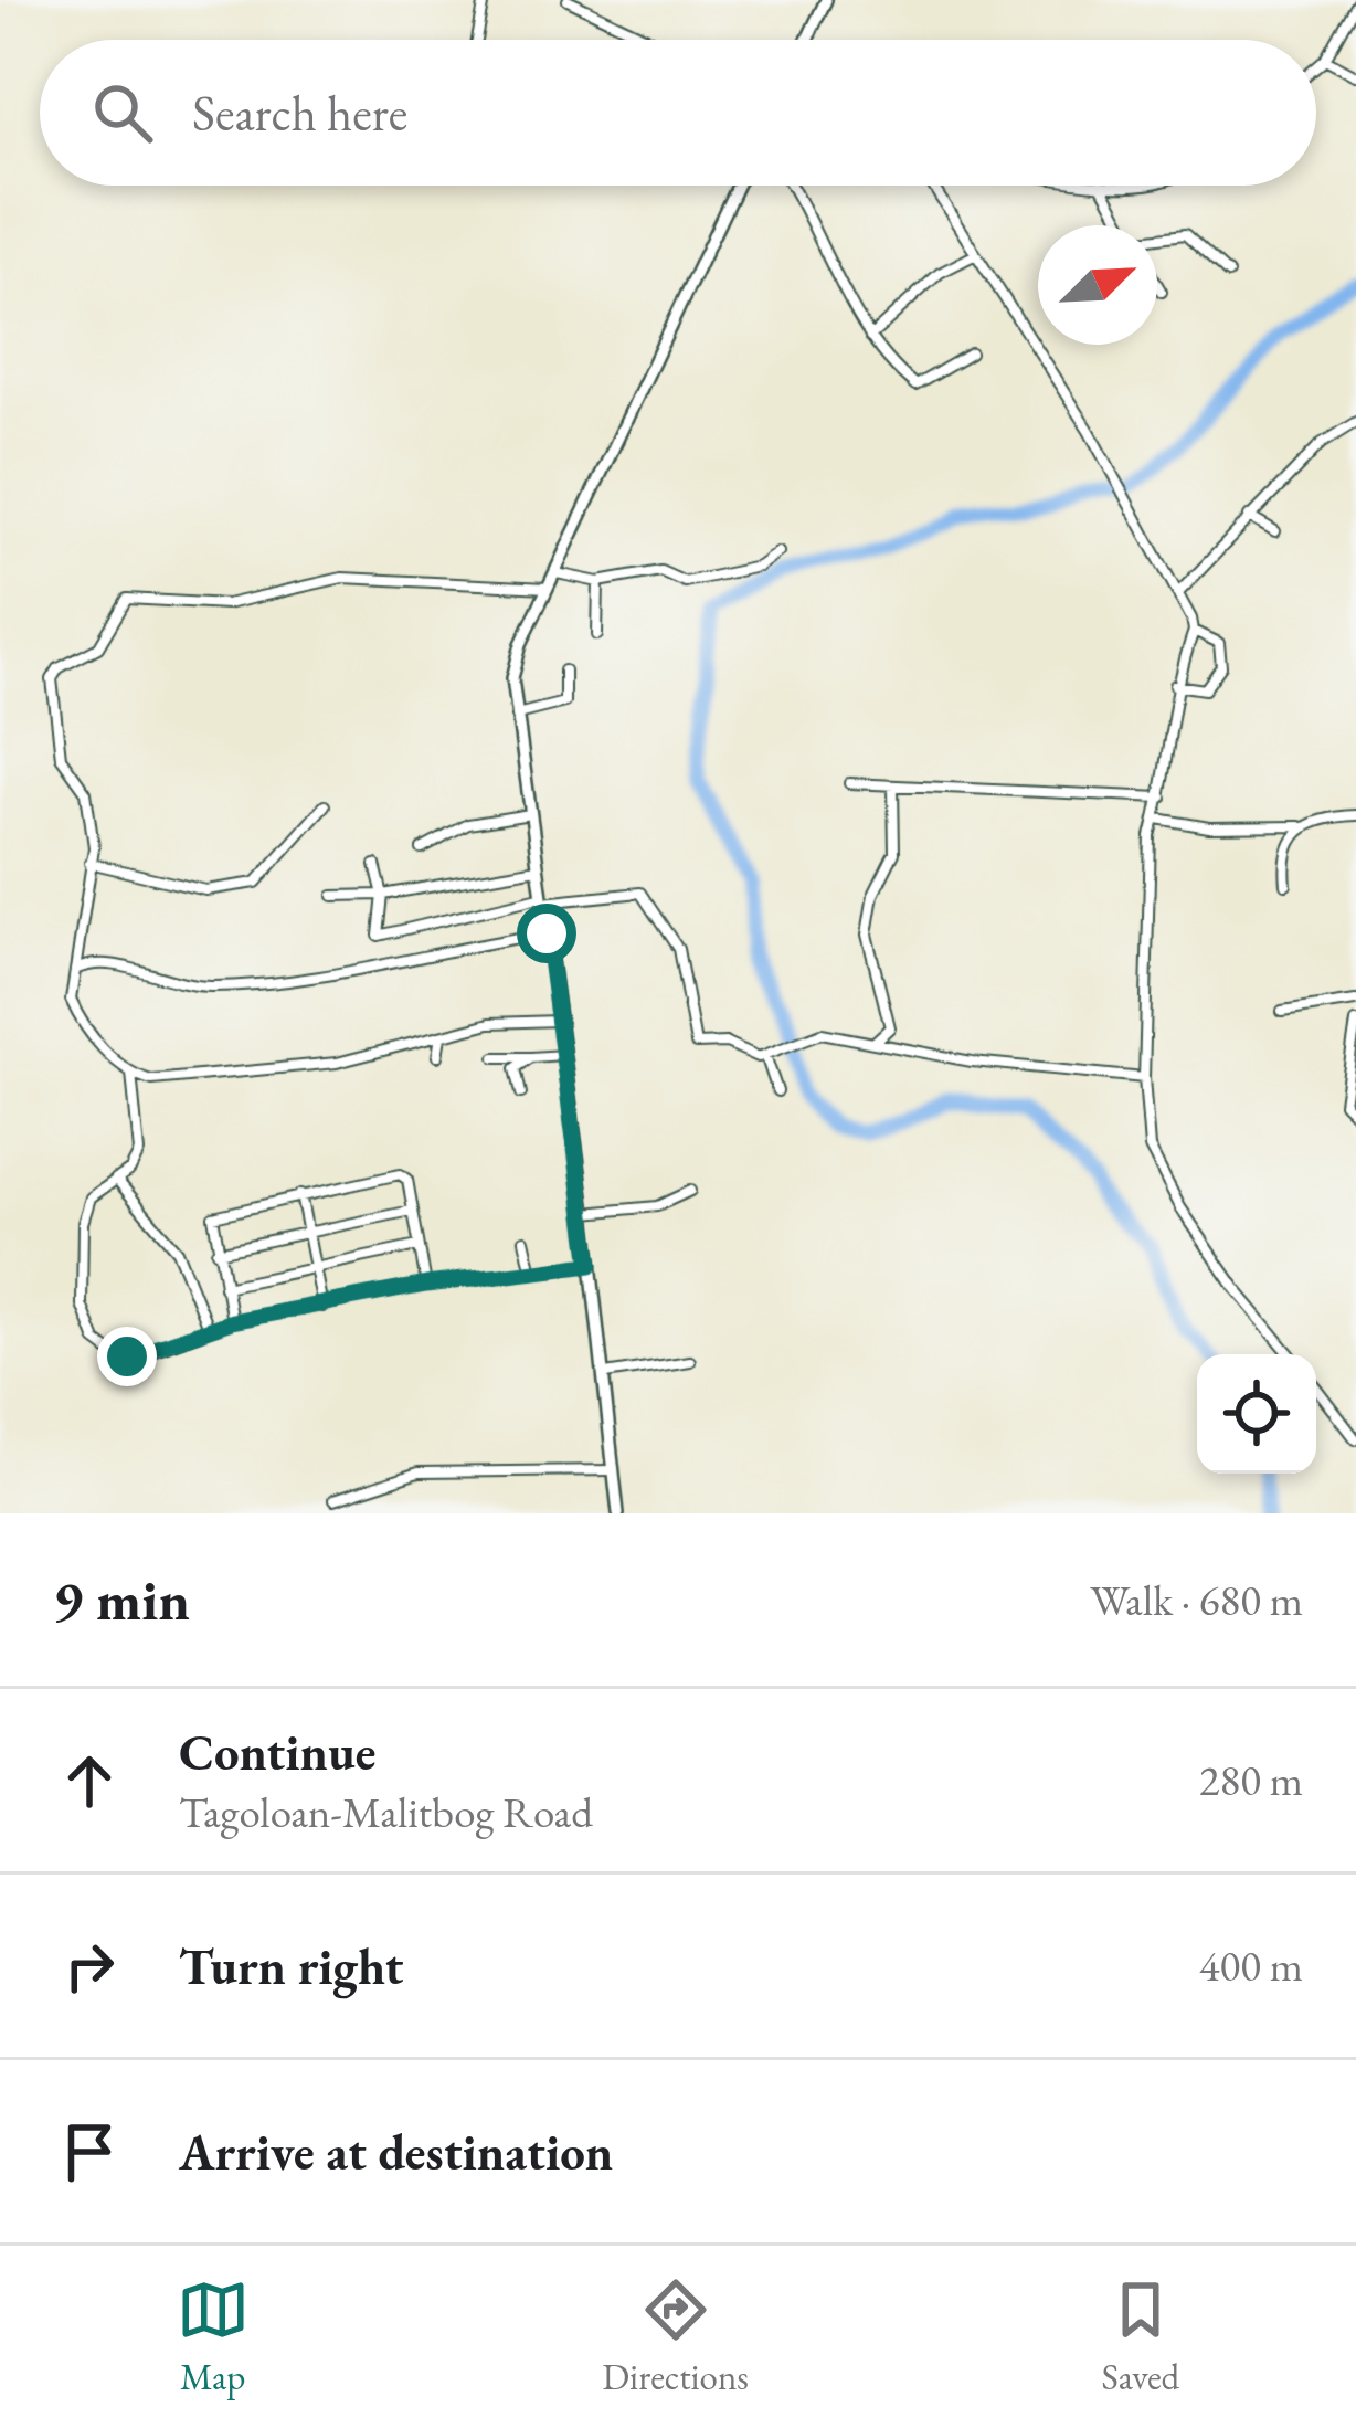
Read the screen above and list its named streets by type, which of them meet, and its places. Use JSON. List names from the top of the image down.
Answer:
{
  "north": "top right",
  "page": {
    "search": "Search here",
    "heading": ["9 min", "Walk · 680 m"],
    "list": [
      ["Continue", "Tagoloan-Malitbog Road", "280 m"],
      ["Turn right", "400 m"],
      "Arrive at destination"
    ],
    "nav": ["Map", "Directions", "Saved"]
  }
}
